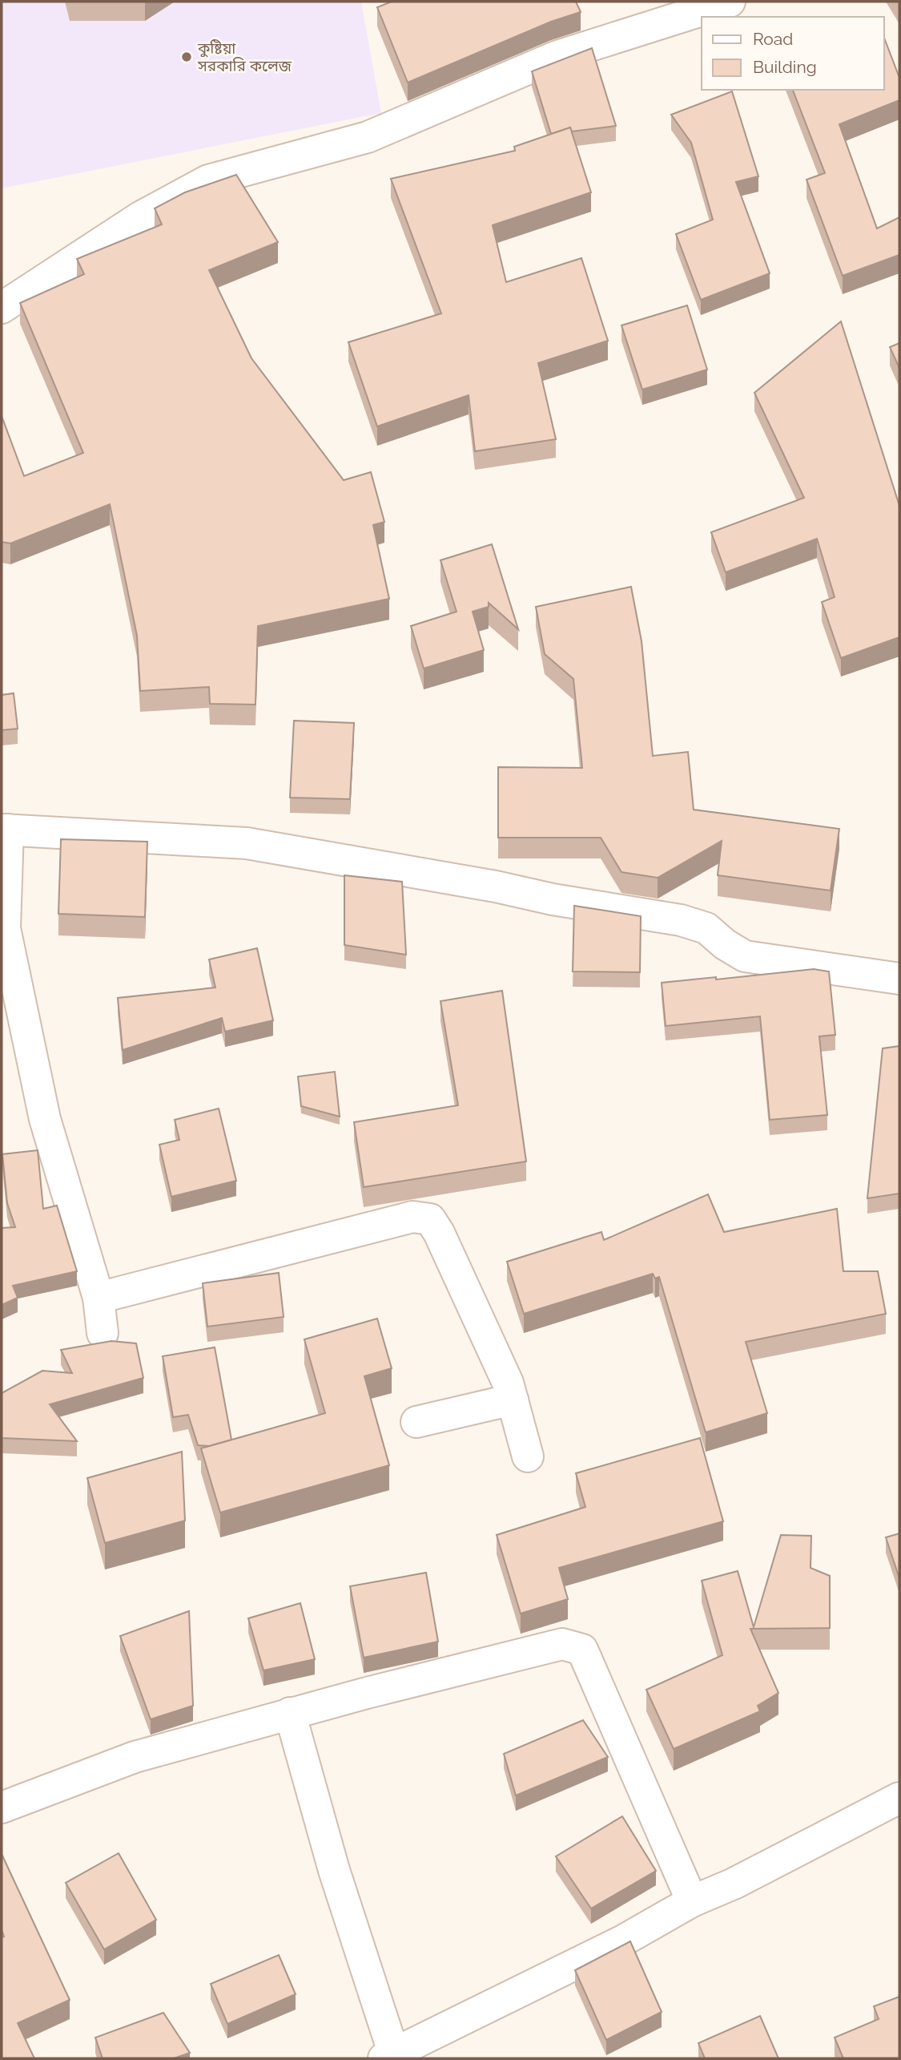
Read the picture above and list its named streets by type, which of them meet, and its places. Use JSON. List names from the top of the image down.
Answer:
{
  "places": ["কুষ্টিয়া সরকারি কলেজ"],
  "legend": ["Road", "Building"]
}
